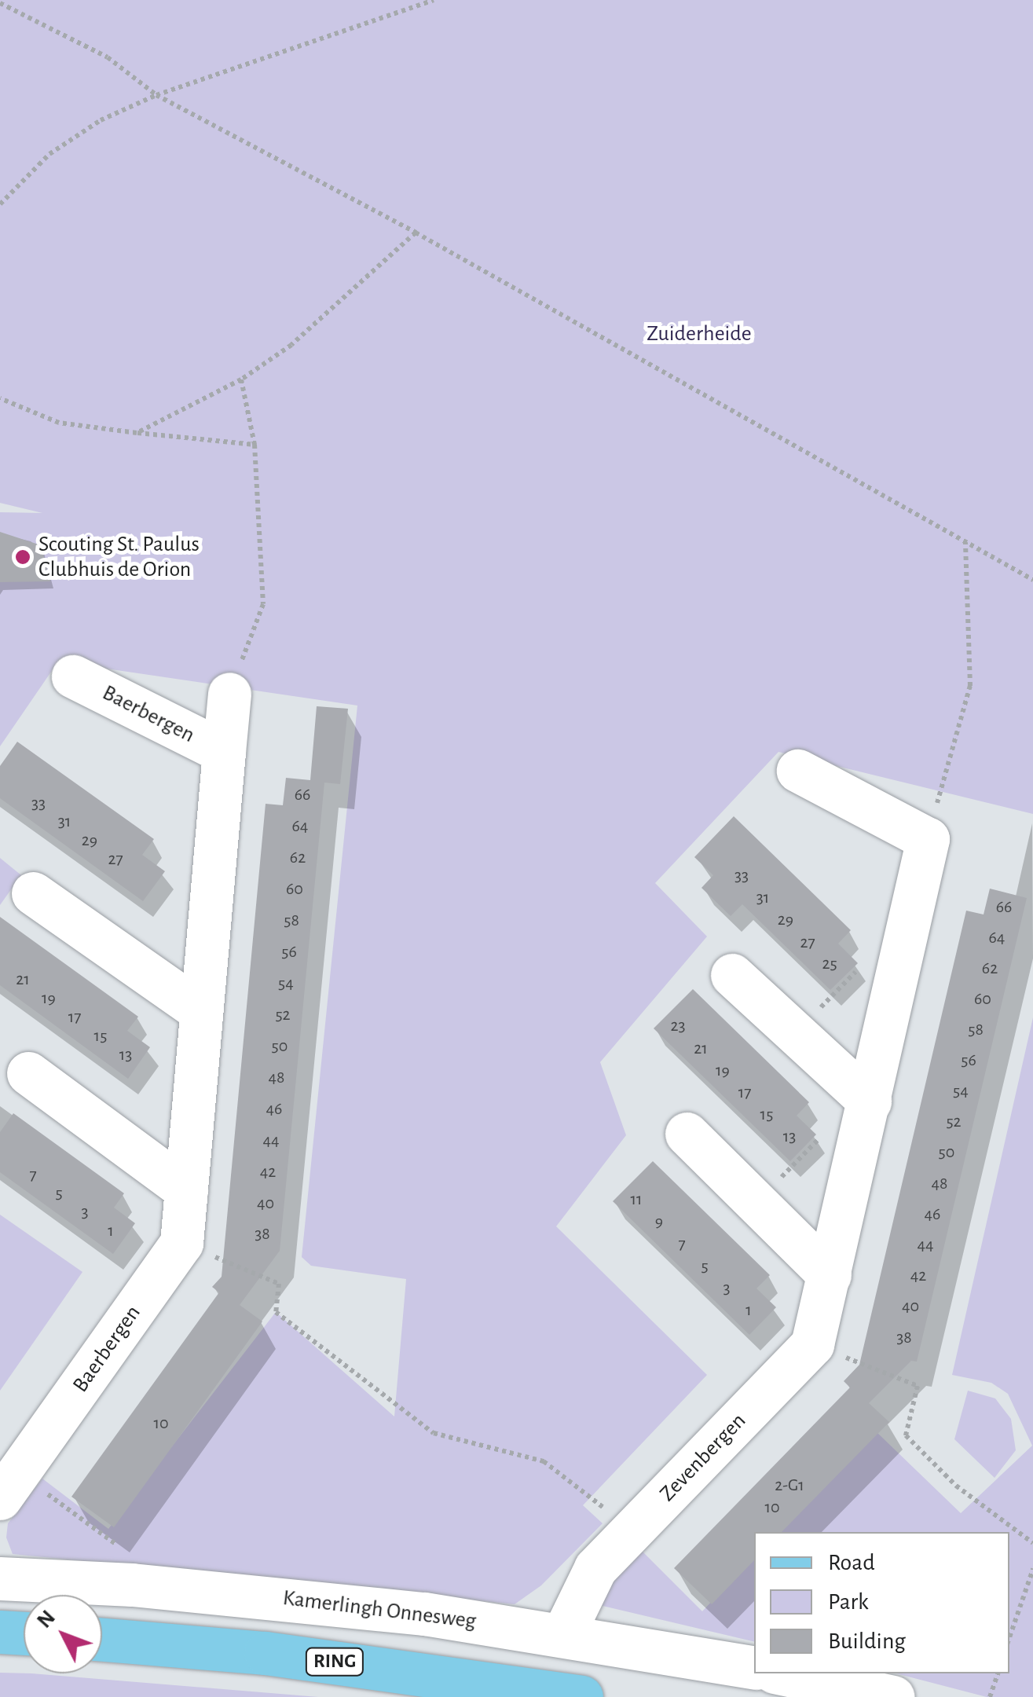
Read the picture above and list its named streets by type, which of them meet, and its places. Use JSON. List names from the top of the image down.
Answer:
{
  "streets": {
    "main road": ["RING"],
    "street": ["Baerbergen", "Zevenbergen", "Kamerlingh Onnesweg"]
  },
  "crossings": [
    ["Zevenbergen", "Kamerlingh Onnesweg"]
  ],
  "parks": ["Zuiderheide"],
  "places": ["Scouting St. Paulus Clubhuis de Orion"],
  "house_numbers": [
    "66",
    "33",
    "31",
    "64",
    "29",
    "62",
    "27",
    "33",
    "60",
    "31",
    "66",
    "29",
    "58",
    "64",
    "27",
    "56",
    "25",
    "62",
    "21",
    "54",
    "19",
    "60",
    "52",
    "17",
    "23",
    "58",
    "15",
    "50",
    "21",
    "13",
    "56",
    "19",
    "48",
    "54",
    "17",
    "46",
    "15",
    "52",
    "13",
    "44",
    "50",
    "42",
    "7",
    "48",
    "5",
    "11",
    "40",
    "3",
    "46",
    "9",
    "1",
    "38",
    "7",
    "44",
    "5",
    "42",
    "3",
    "40",
    "1",
    "38",
    "10",
    "2-G1",
    "10"
  ],
  "legend": ["Road", "Park", "Building"],
  "north": "top left"
}
